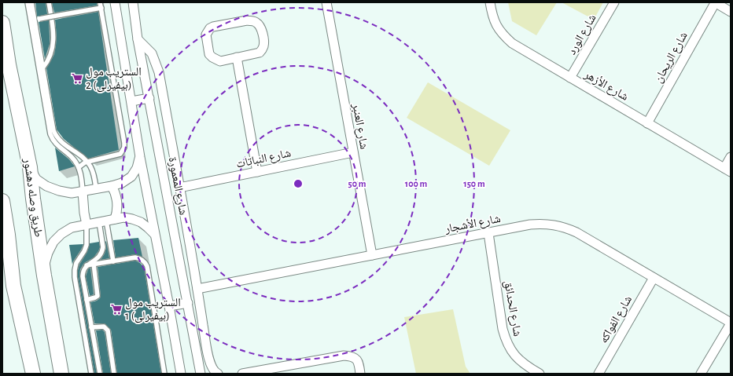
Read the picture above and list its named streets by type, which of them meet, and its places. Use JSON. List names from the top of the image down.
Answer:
{
  "streets": {
    "main road": ["طريق وصله دهشور"],
    "street": [
      "شارع الورد",
      "شارع الريحان",
      "شارع الأزهر",
      "شارع العنبر",
      "شارع النباتات",
      "شارع المعمورة",
      "شارع الأشجار",
      "شارع الحدائق",
      "شارع الفواكه"
    ]
  },
  "crossings": [
    ["شارع الورد", "شارع الأزهر"],
    ["شارع الريحان", "شارع الأزهر"],
    ["شارع العنبر", "شارع النباتات"],
    ["شارع العنبر", "شارع الأشجار"],
    ["شارع الأشجار", "شارع الحدائق"],
    ["شارع الأشجار", "شارع الفواكه"]
  ],
  "places": {
    "supermarket": ["الستريب مول 2 (بيفيرلى)", "الستريب مول 1 (بيفيرلى)"]
  },
  "rings": ["50 m", "100 m", "150 m"]
}
